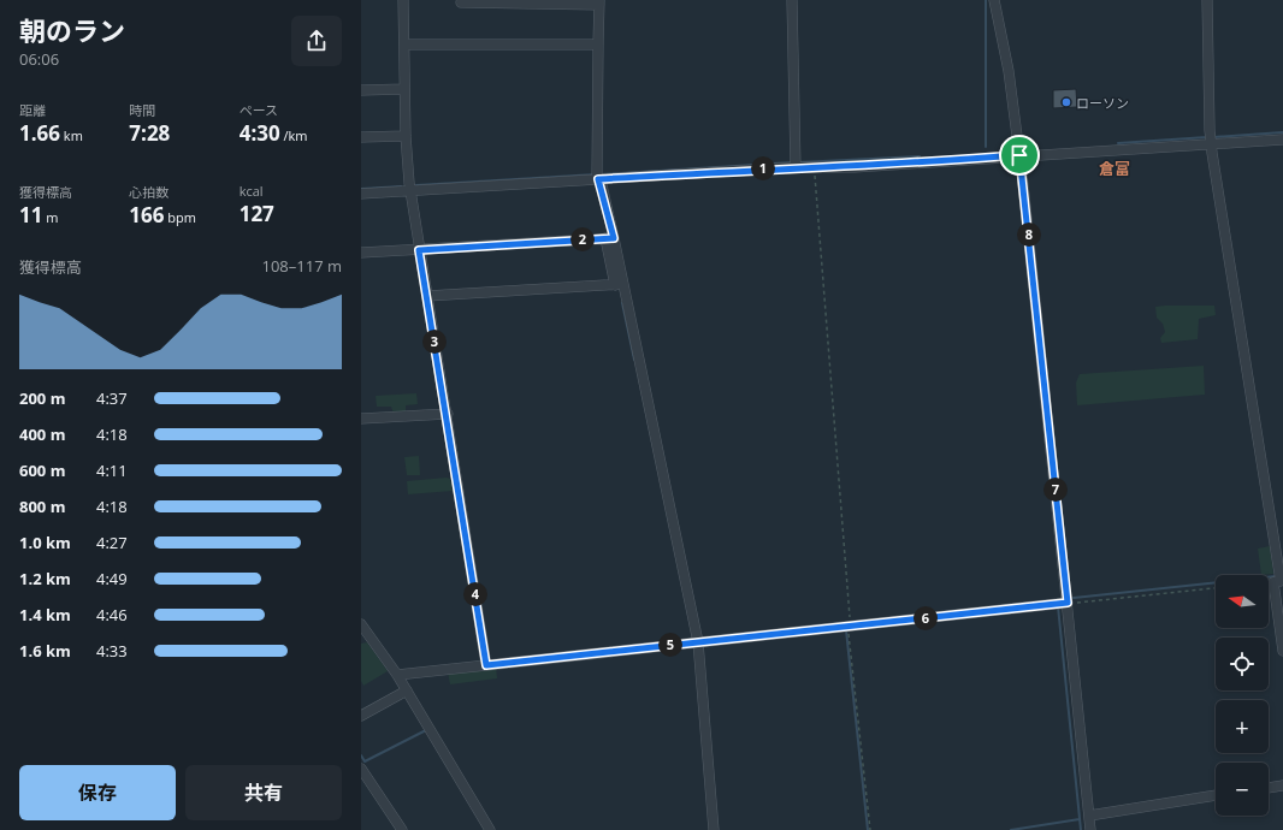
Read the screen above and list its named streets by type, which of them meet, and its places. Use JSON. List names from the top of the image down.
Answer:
{
  "districts": ["倉富"],
  "places": ["ローソン"],
  "north": "left",
  "page": {
    "heading": ["朝のラン", "06:06"],
    "stats": [
      ["距離", "1.66 km"],
      ["時間", "7:28"],
      ["ペース", "4:30 /km"],
      ["獲得標高", "11 m"],
      ["心拍数", "166 bpm"],
      ["kcal", "127"]
    ],
    "pins": [
      "1",
      "8",
      "2",
      "3",
      "7",
      "4",
      "6",
      "5"
    ],
    "chart": ["獲得標高", "108–117 m"],
    "list": [
      {
        "name": "200 m",
        "note": "4:37"
      },
      {
        "name": "400 m",
        "note": "4:18"
      },
      {
        "name": "600 m",
        "note": "4:11"
      },
      {
        "name": "800 m",
        "note": "4:18"
      },
      {
        "name": "1.0 km",
        "note": "4:27"
      },
      {
        "name": "1.2 km",
        "note": "4:49"
      },
      {
        "name": "1.4 km",
        "note": "4:46"
      },
      {
        "name": "1.6 km",
        "note": "4:33"
      }
    ],
    "map_buttons": ["+", "−"],
    "buttons": ["保存", "共有"]
  }
}
